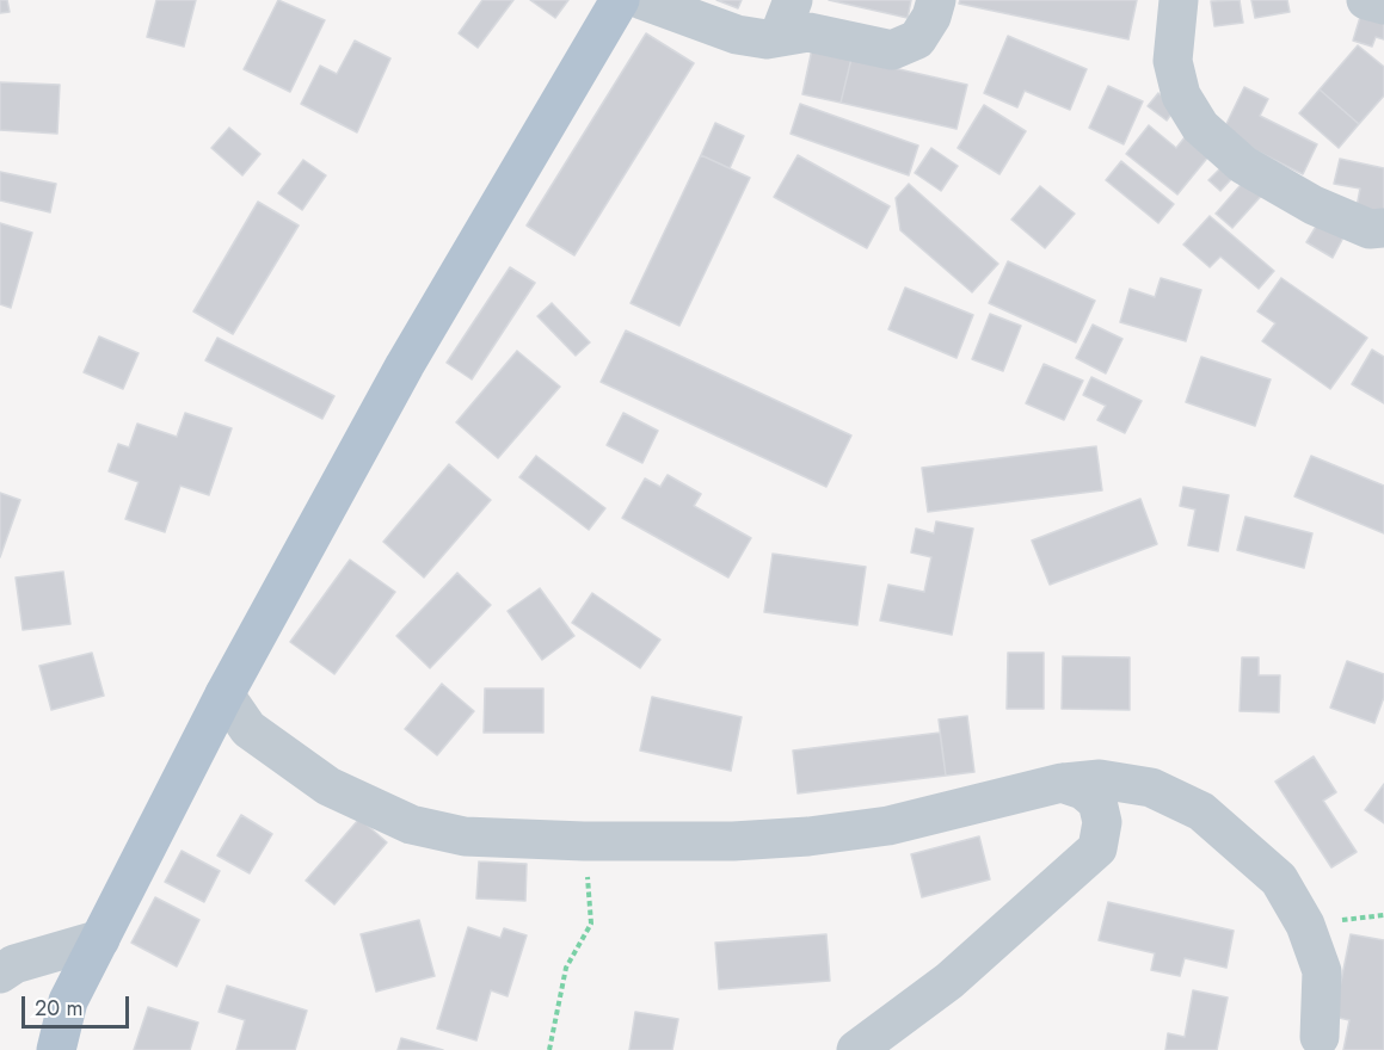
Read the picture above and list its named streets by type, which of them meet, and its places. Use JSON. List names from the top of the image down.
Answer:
{
  "scale_bar": "20 m"
}
